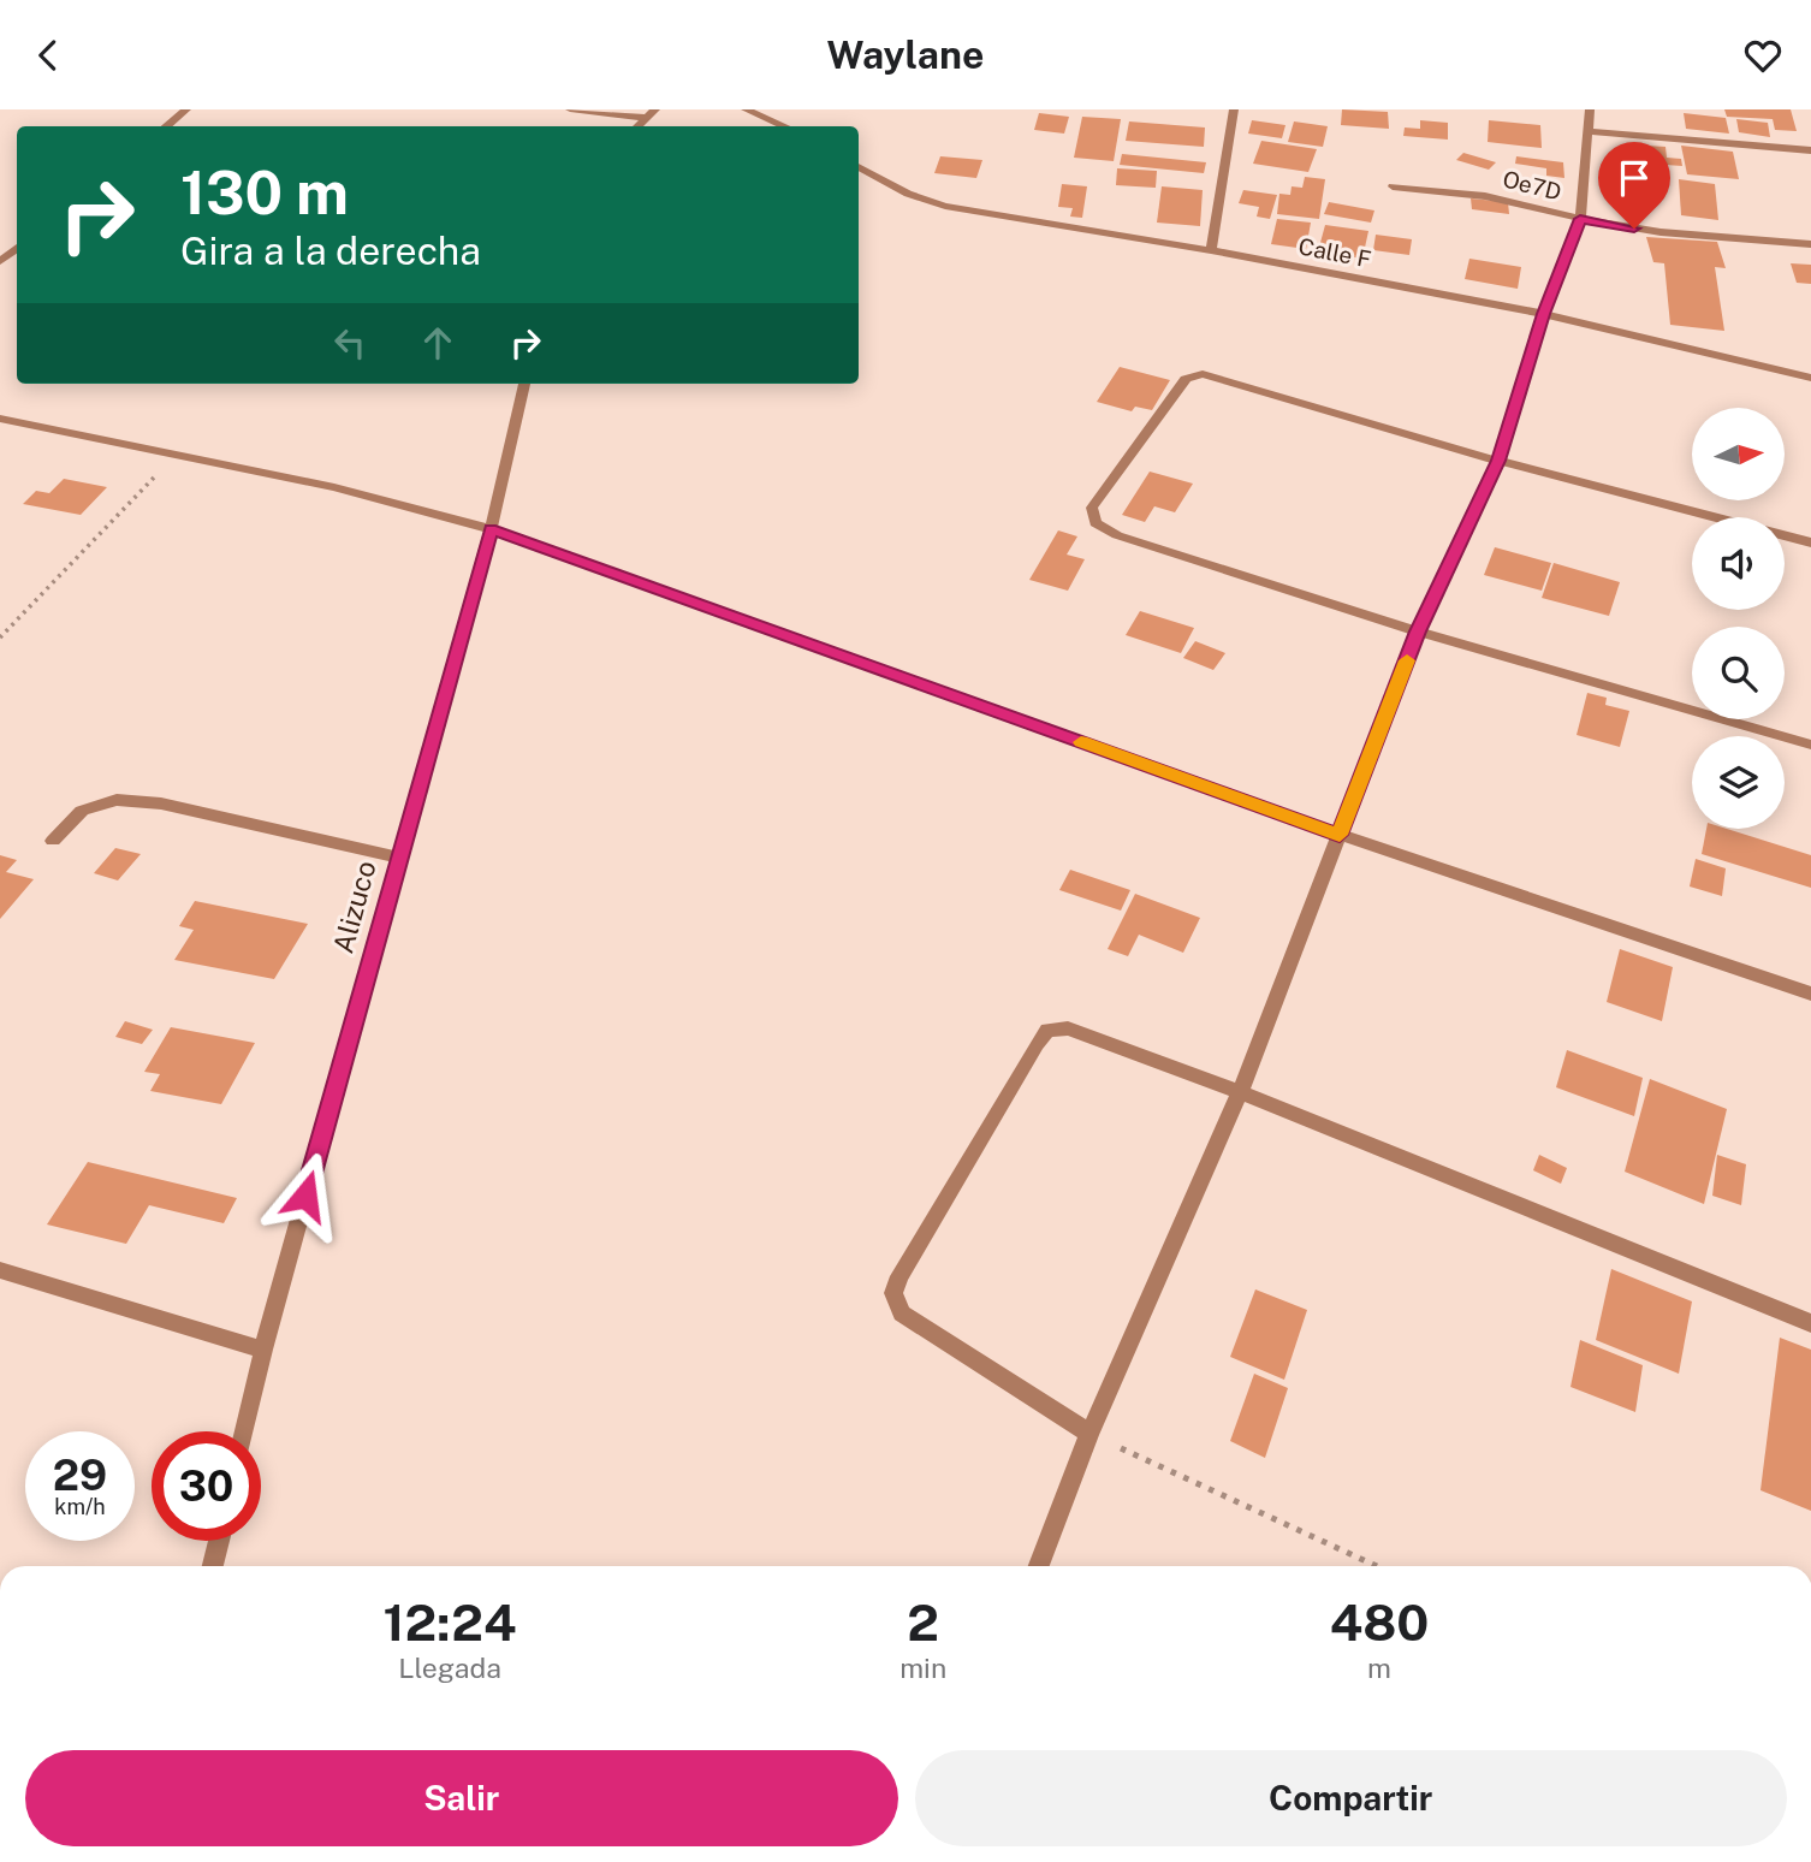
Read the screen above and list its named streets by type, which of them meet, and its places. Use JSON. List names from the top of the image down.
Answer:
{
  "streets": {
    "street": ["Oe7D", "Calle F", "Alizuco"]
  },
  "north": "right",
  "page": {
    "header": "Waylane",
    "turn": ["130 m", "Gira a la derecha"],
    "speed": "29 km/h",
    "limit": "30",
    "eta": [
      "12:24",
      "Llegada",
      "2",
      "min",
      "480",
      "m"
    ],
    "buttons": ["Salir", "Compartir"]
  }
}
